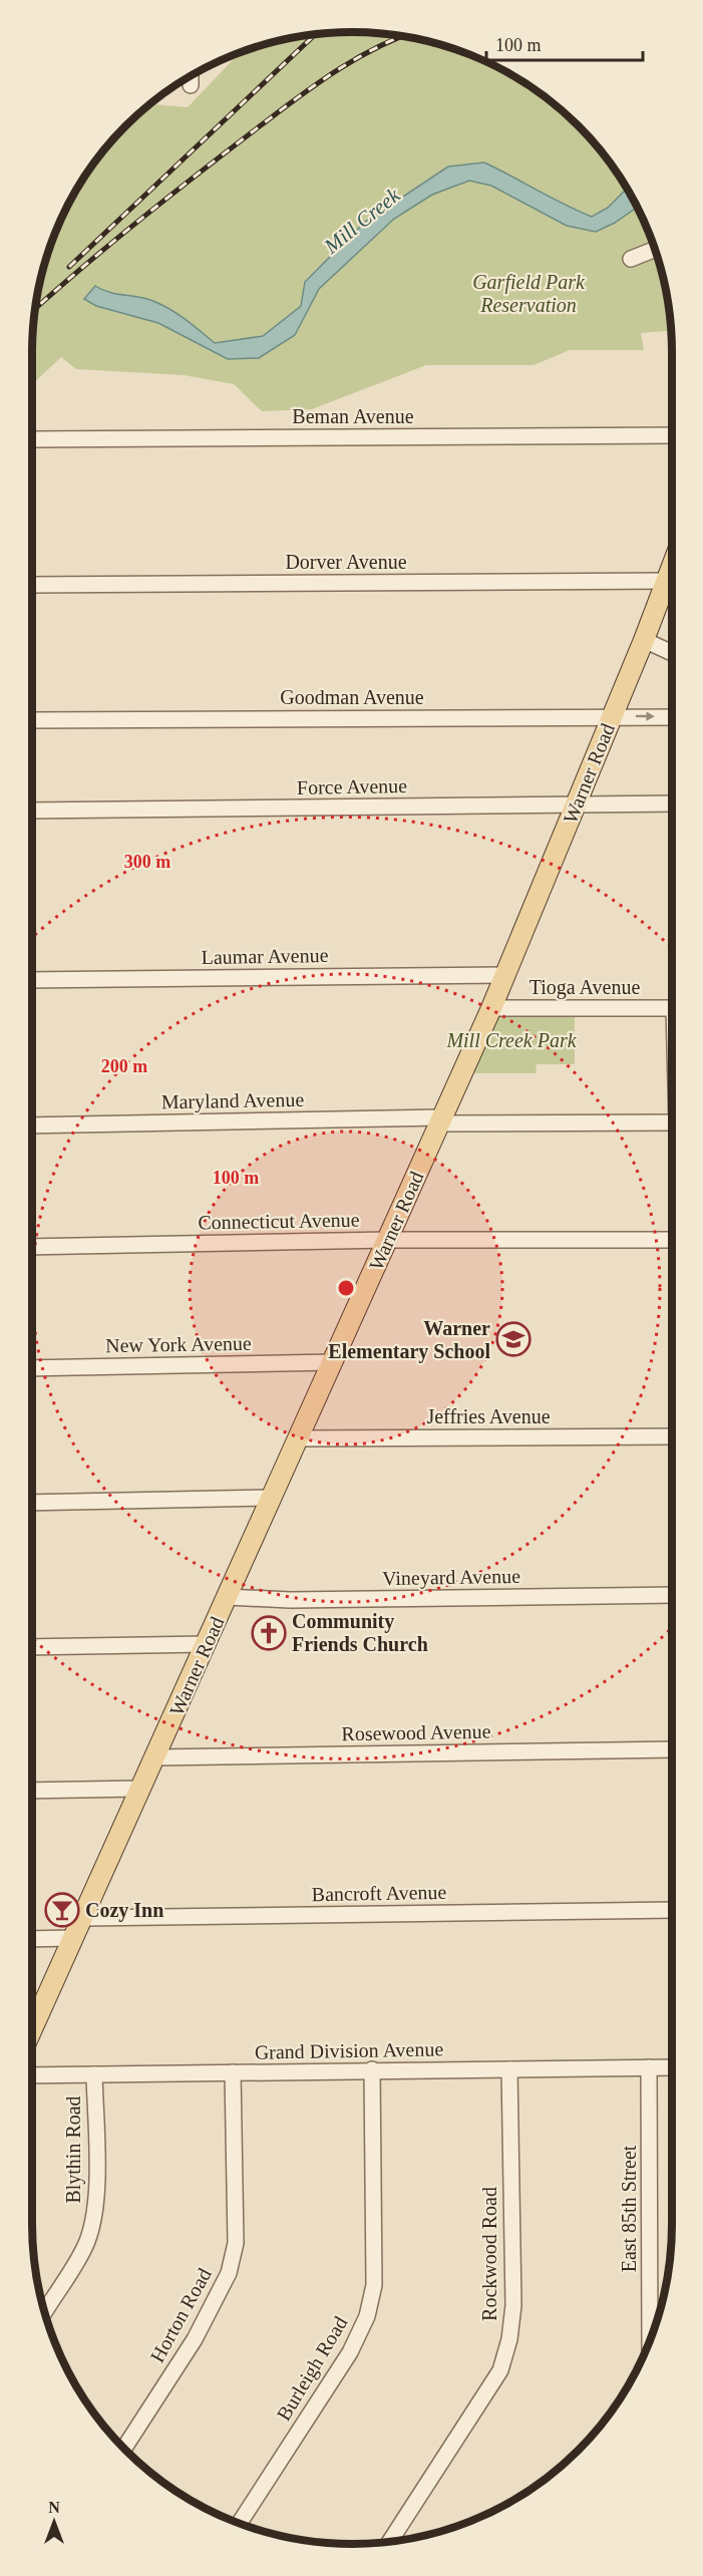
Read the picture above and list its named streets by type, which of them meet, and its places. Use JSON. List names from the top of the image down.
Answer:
{
  "streets": {
    "main road": ["Warner Road"],
    "street": [
      "Beman Avenue",
      "Dorver Avenue",
      "Goodman Avenue",
      "Force Avenue",
      "Laumar Avenue",
      "Tioga Avenue",
      "Maryland Avenue",
      "Connecticut Avenue",
      "New York Avenue",
      "Jeffries Avenue",
      "Vineyard Avenue",
      "Rosewood Avenue",
      "Bancroft Avenue",
      "Grand Division Avenue",
      "Blythin Road",
      "East 85th Street",
      "Rockwood Road",
      "Horton Road",
      "Burleigh Road"
    ]
  },
  "crossings": [
    ["Dorver Avenue", "Warner Road"],
    ["Goodman Avenue", "Warner Road"],
    ["Warner Road", "Force Avenue"],
    ["Warner Road", "Laumar Avenue"],
    ["Warner Road", "Tioga Avenue"],
    ["Warner Road", "Maryland Avenue"],
    ["Warner Road", "Connecticut Avenue"],
    ["Warner Road", "New York Avenue"],
    ["Warner Road", "Jeffries Avenue"],
    ["Warner Road", "Vineyard Avenue"],
    ["Warner Road", "Rosewood Avenue"],
    ["Warner Road", "Bancroft Avenue"],
    ["Grand Division Avenue", "Blythin Road"],
    ["Grand Division Avenue", "East 85th Street"],
    ["Grand Division Avenue", "Rockwood Road"],
    ["Grand Division Avenue", "Horton Road"],
    ["Grand Division Avenue", "Burleigh Road"]
  ],
  "water": ["Mill Creek"],
  "parks": ["Garfield Park Reservation", "Mill Creek Park"],
  "places": {
    "school or university": ["Warner Elementary School"],
    "church": ["Community Friends Church"],
    "bar": ["Cozy Inn"]
  },
  "scale_bar": "100 m",
  "north": "top",
  "rings": ["300 m", "200 m", "100 m"]
}
